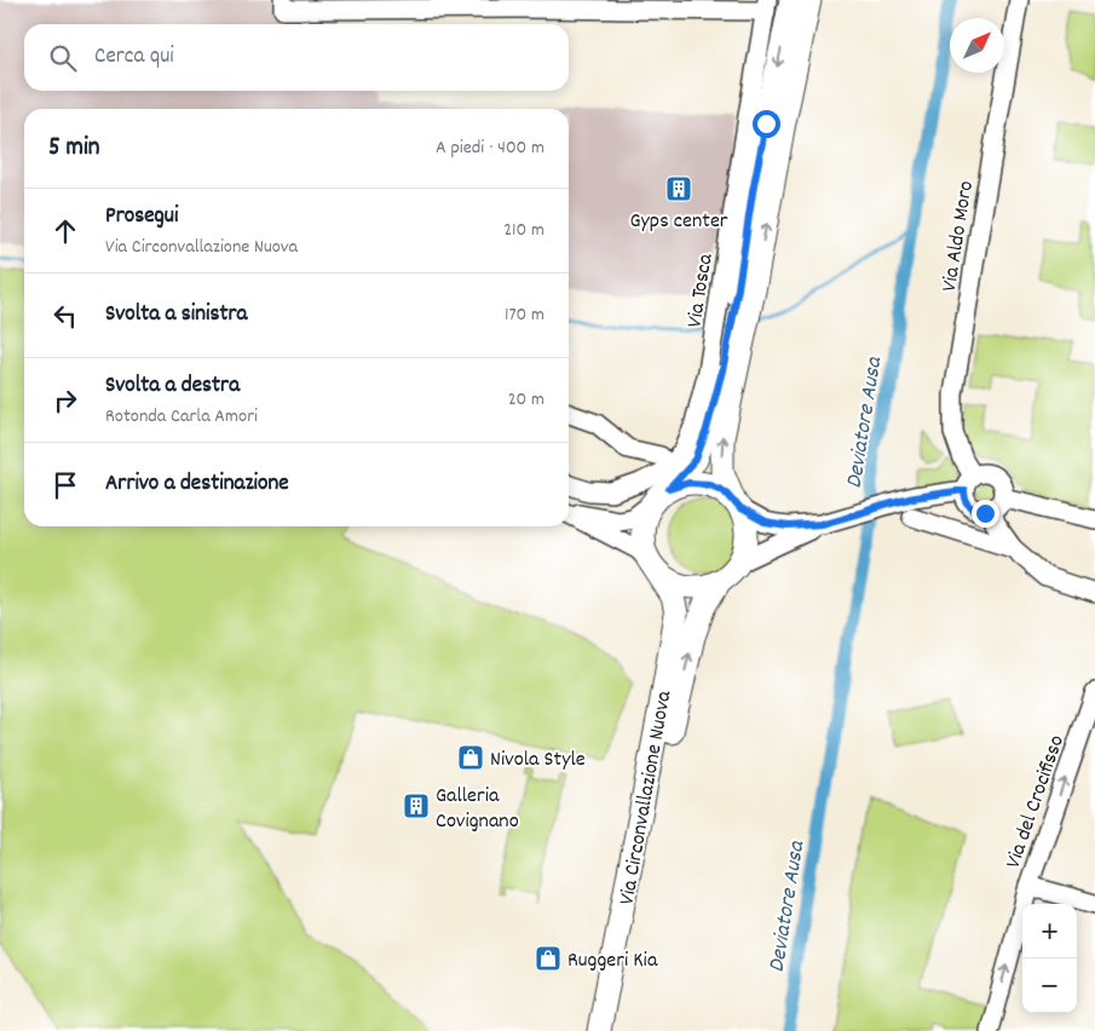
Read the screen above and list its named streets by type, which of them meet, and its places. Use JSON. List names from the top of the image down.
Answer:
{
  "streets": {
    "main road": ["Via Circonvallazione Nuova"],
    "street": ["Via Aldo Moro", "Via Tosca", "Via del Crocifisso"]
  },
  "one_way": ["Via del Crocifisso"],
  "water": ["Deviatore Ausa"],
  "places": {
    "building": ["Gyps center", "Galleria Covignano"],
    "shop": ["Nivola Style", "Ruggeri Kia"]
  },
  "north": "top right",
  "page": {
    "search": "Cerca qui",
    "heading": ["5 min", "A piedi · 400 m"],
    "list": [
      ["Prosegui", "Via Circonvallazione Nuova", "210 m"],
      ["Svolta a sinistra", "170 m"],
      ["Svolta a destra", "Rotonda Carla Amori", "20 m"],
      "Arrivo a destinazione"
    ],
    "map_buttons": ["+", "−"]
  }
}
